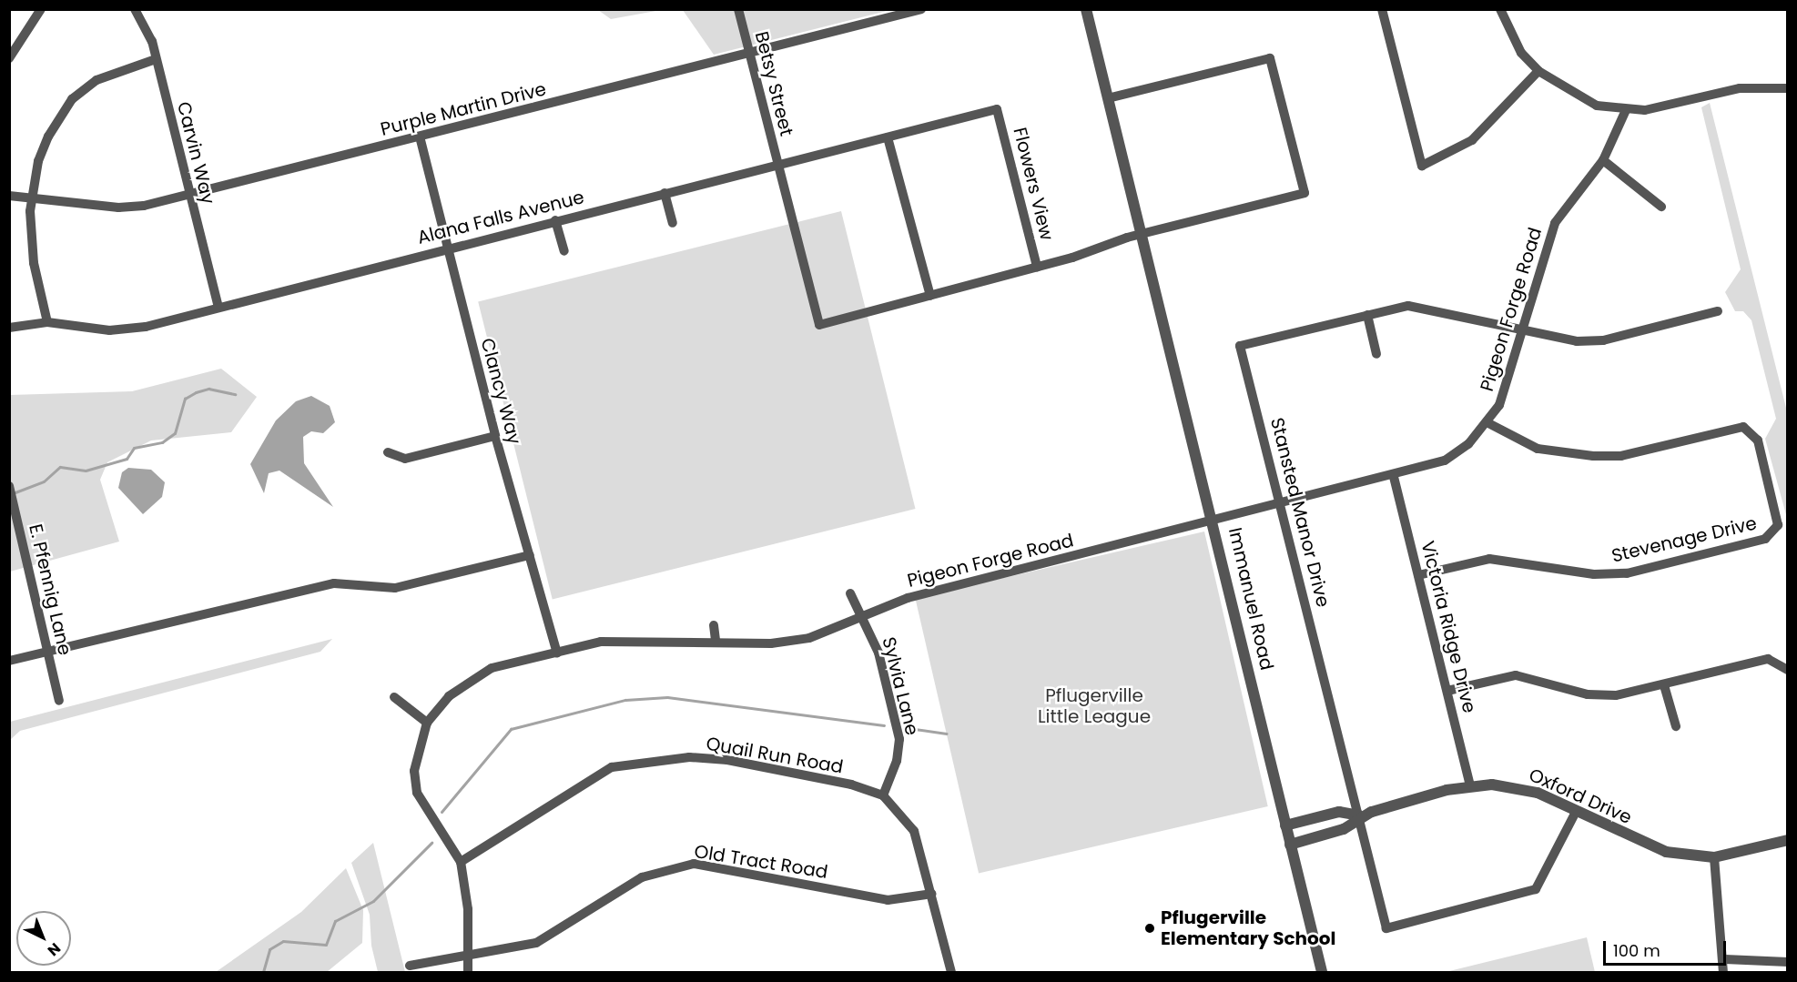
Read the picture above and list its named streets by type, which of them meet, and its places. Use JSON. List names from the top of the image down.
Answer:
{
  "streets": {
    "street": [
      "Betsy Street",
      "Purple Martin Drive",
      "Carvin Way",
      "Flowers View",
      "Alana Falls Avenue",
      "Pigeon Forge Road",
      "Clancy Way",
      "Stansted Manor Drive",
      "Stevenage Drive",
      "E. Pfennig Lane",
      "Immanuel Road",
      "Victoria Ridge Drive",
      "Sylvia Lane",
      "Quail Run Road",
      "Oxford Drive",
      "Old Tract Road"
    ]
  },
  "crossings": [
    ["Betsy Street", "Purple Martin Drive"],
    ["Betsy Street", "Alana Falls Avenue"],
    ["Purple Martin Drive", "Carvin Way"],
    ["Purple Martin Drive", "Clancy Way"],
    ["Carvin Way", "Alana Falls Avenue"],
    ["Flowers View", "Alana Falls Avenue"],
    ["Alana Falls Avenue", "Clancy Way"],
    ["Pigeon Forge Road", "Clancy Way"],
    ["Pigeon Forge Road", "Stansted Manor Drive"],
    ["Pigeon Forge Road", "Stevenage Drive"],
    ["Pigeon Forge Road", "Immanuel Road"],
    ["Pigeon Forge Road", "Victoria Ridge Drive"],
    ["Pigeon Forge Road", "Sylvia Lane"],
    ["Pigeon Forge Road", "Quail Run Road"],
    ["Pigeon Forge Road", "Old Tract Road"],
    ["Stansted Manor Drive", "Oxford Drive"],
    ["Stevenage Drive", "Victoria Ridge Drive"],
    ["Victoria Ridge Drive", "Oxford Drive"],
    ["Sylvia Lane", "Quail Run Road"]
  ],
  "parks": ["Pflugerville Little League"],
  "places": ["Pflugerville Elementary School"],
  "scale_bar": "100 m",
  "north": "bottom right"
}
